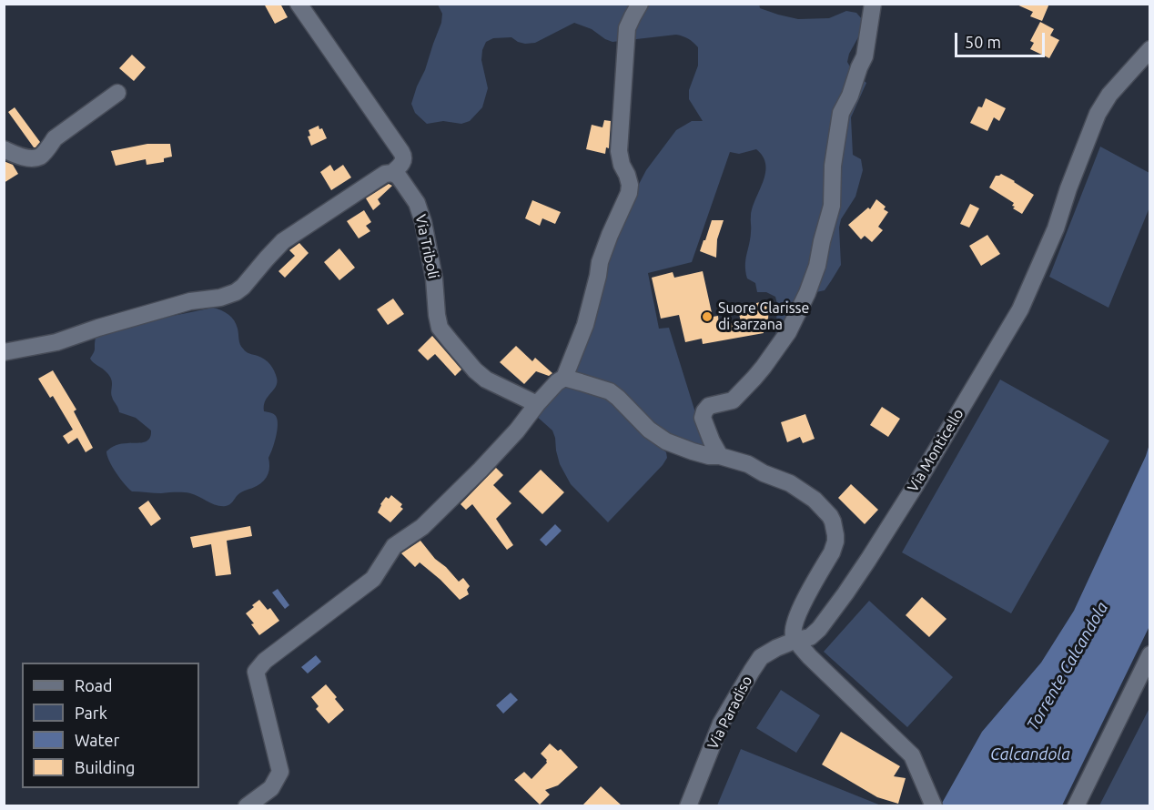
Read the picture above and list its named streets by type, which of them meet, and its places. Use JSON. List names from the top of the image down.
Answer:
{
  "streets": {
    "street": ["Via Triboli", "Via Monticello", "Via Paradiso"]
  },
  "crossings": [
    ["Via Monticello", "Via Paradiso"]
  ],
  "water": ["Torrente Calcandola", "Calcandola"],
  "places": ["Suore Clarisse di sarzana"],
  "legend": [
    "Road",
    "Park",
    "Water",
    "Building"
  ],
  "scale_bar": "50 m"
}
